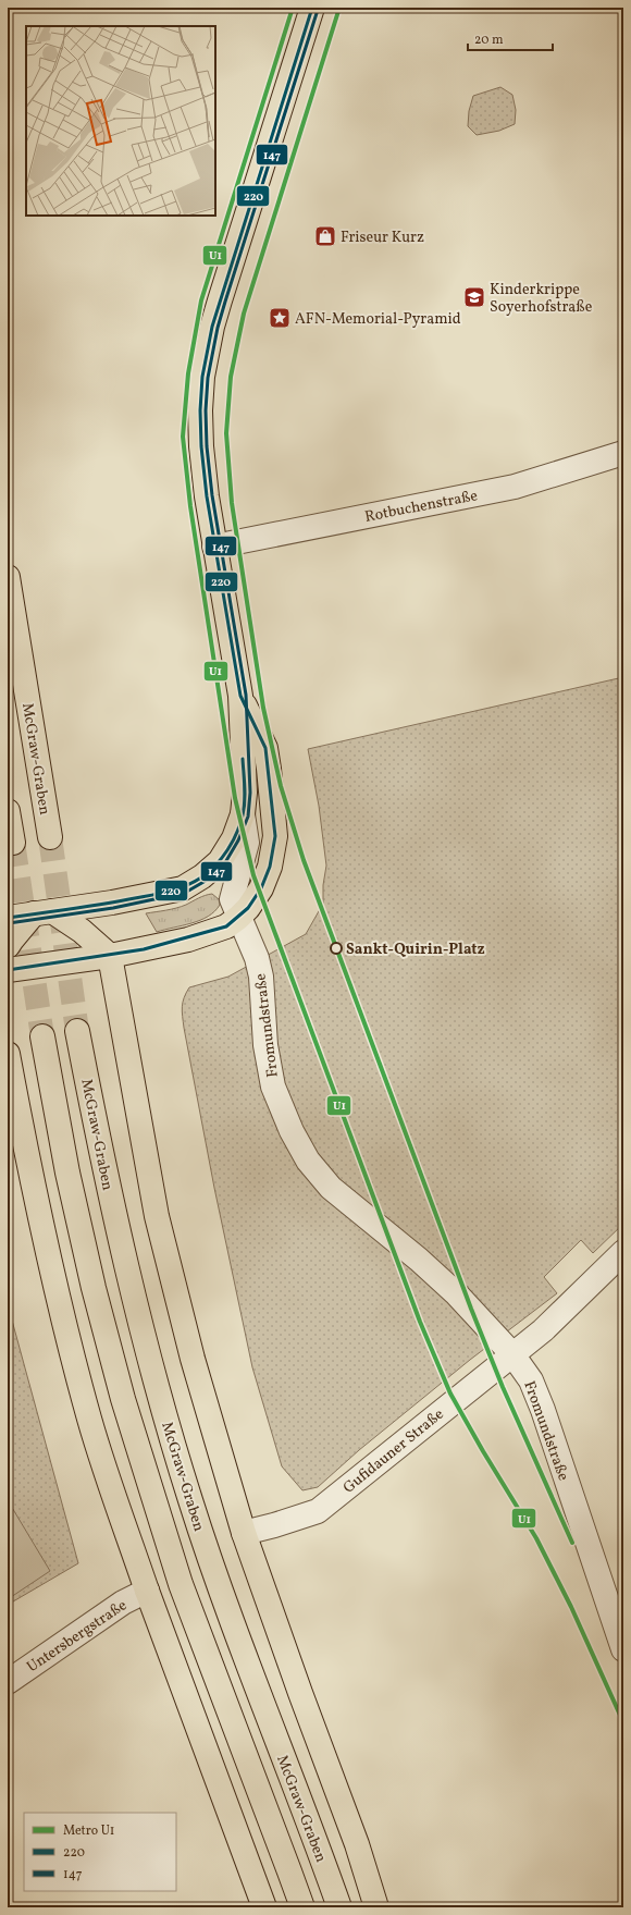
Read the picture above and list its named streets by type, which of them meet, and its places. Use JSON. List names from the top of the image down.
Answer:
{
  "streets": {
    "main road": ["McGraw-Graben"],
    "street": [
      "Rotbuchenstraße",
      "Fromundstraße",
      "Gufidauner Straße",
      "Untersbergstraße"
    ]
  },
  "crossings": [
    ["Fromundstraße", "Gufidauner Straße"]
  ],
  "places": {
    "shop": ["Friseur Kurz"],
    "school or university": ["Kinderkrippe Soyerhofstraße"],
    "place": ["AFN-Memorial-Pyramid"],
    "other": ["Sankt-Quirin-Platz"]
  },
  "lines": ["metro line U1", "transit line 220", "transit line 147"],
  "legend": ["Metro U1", "220", "147"],
  "scale_bar": "20 m"
}
